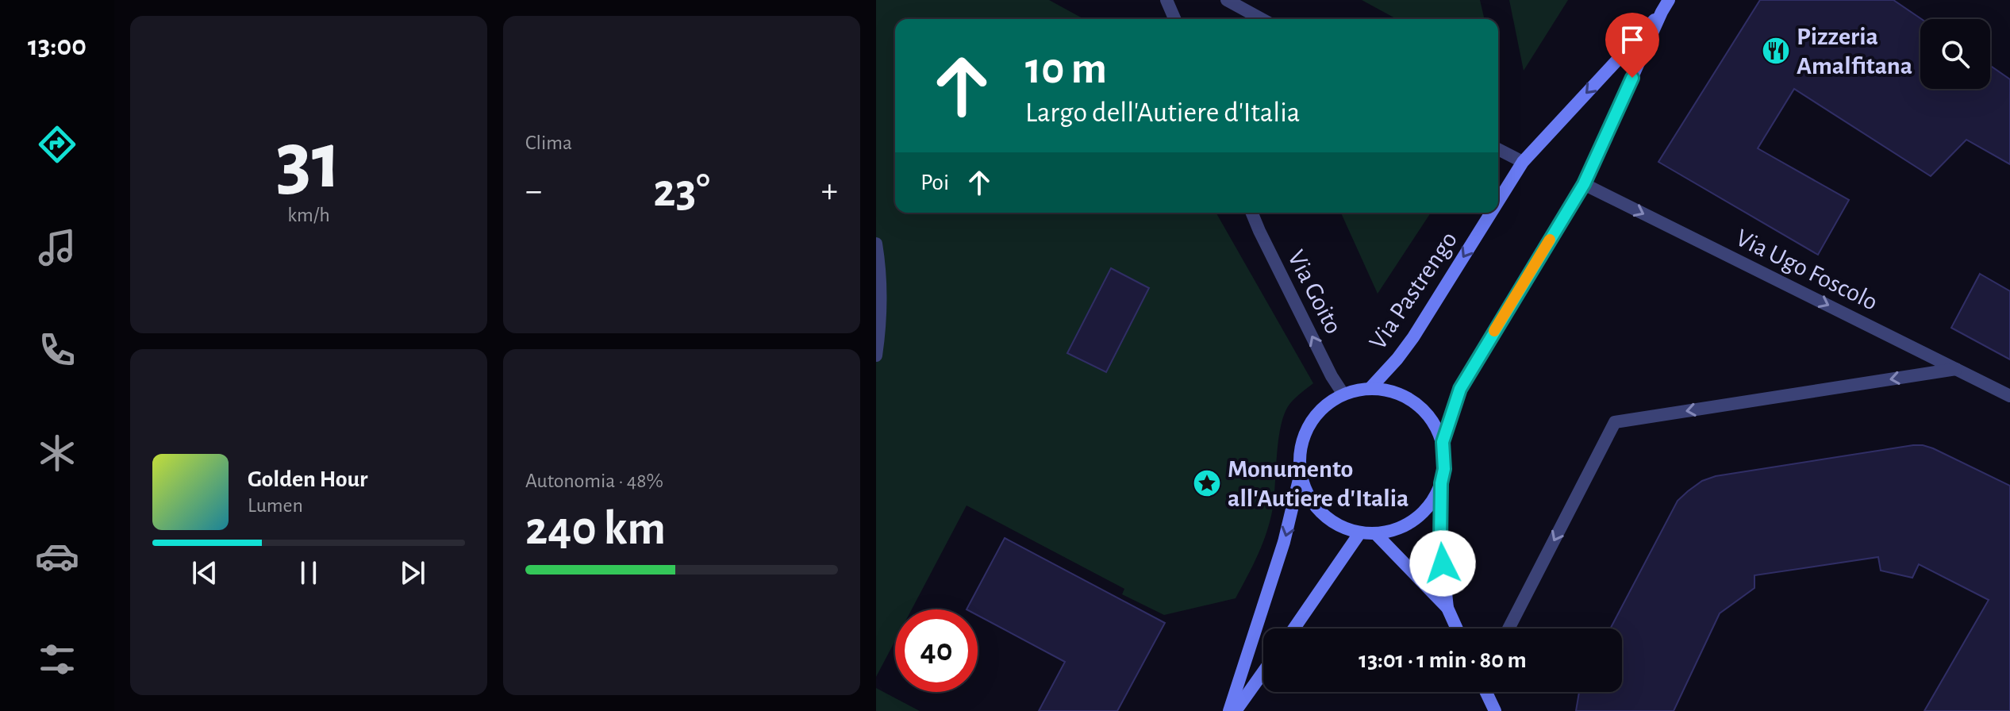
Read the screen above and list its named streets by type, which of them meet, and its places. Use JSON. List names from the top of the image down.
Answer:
{
  "streets": {
    "street": ["Via Ugo Foscolo", "Via Pastrengo", "Via Goito"]
  },
  "crossings": [
    ["Via Ugo Foscolo", "Via Pastrengo"],
    ["Via Pastrengo", "Via Goito"]
  ],
  "one_way": ["Via Ugo Foscolo", "Via Goito"],
  "places": {
    "restaurant": ["Pizzeria Amalfitana"],
    "place": ["Monumento all'Autiere d'Italia"]
  },
  "page": {
    "tabs": "13:00",
    "tile": [
      ["31", "km/h"],
      "Clima",
      ["Autonomia · 48%", "240 km"]
    ],
    "turn": ["10 m", "Largo dell'Autiere d'Italia"],
    "then": "Poi",
    "heat": ["−", "23°", "+"],
    "song": ["Golden Hour", "Lumen"],
    "limit": "40",
    "trip": "13:01 · 1 min · 80 m"
  }
}
